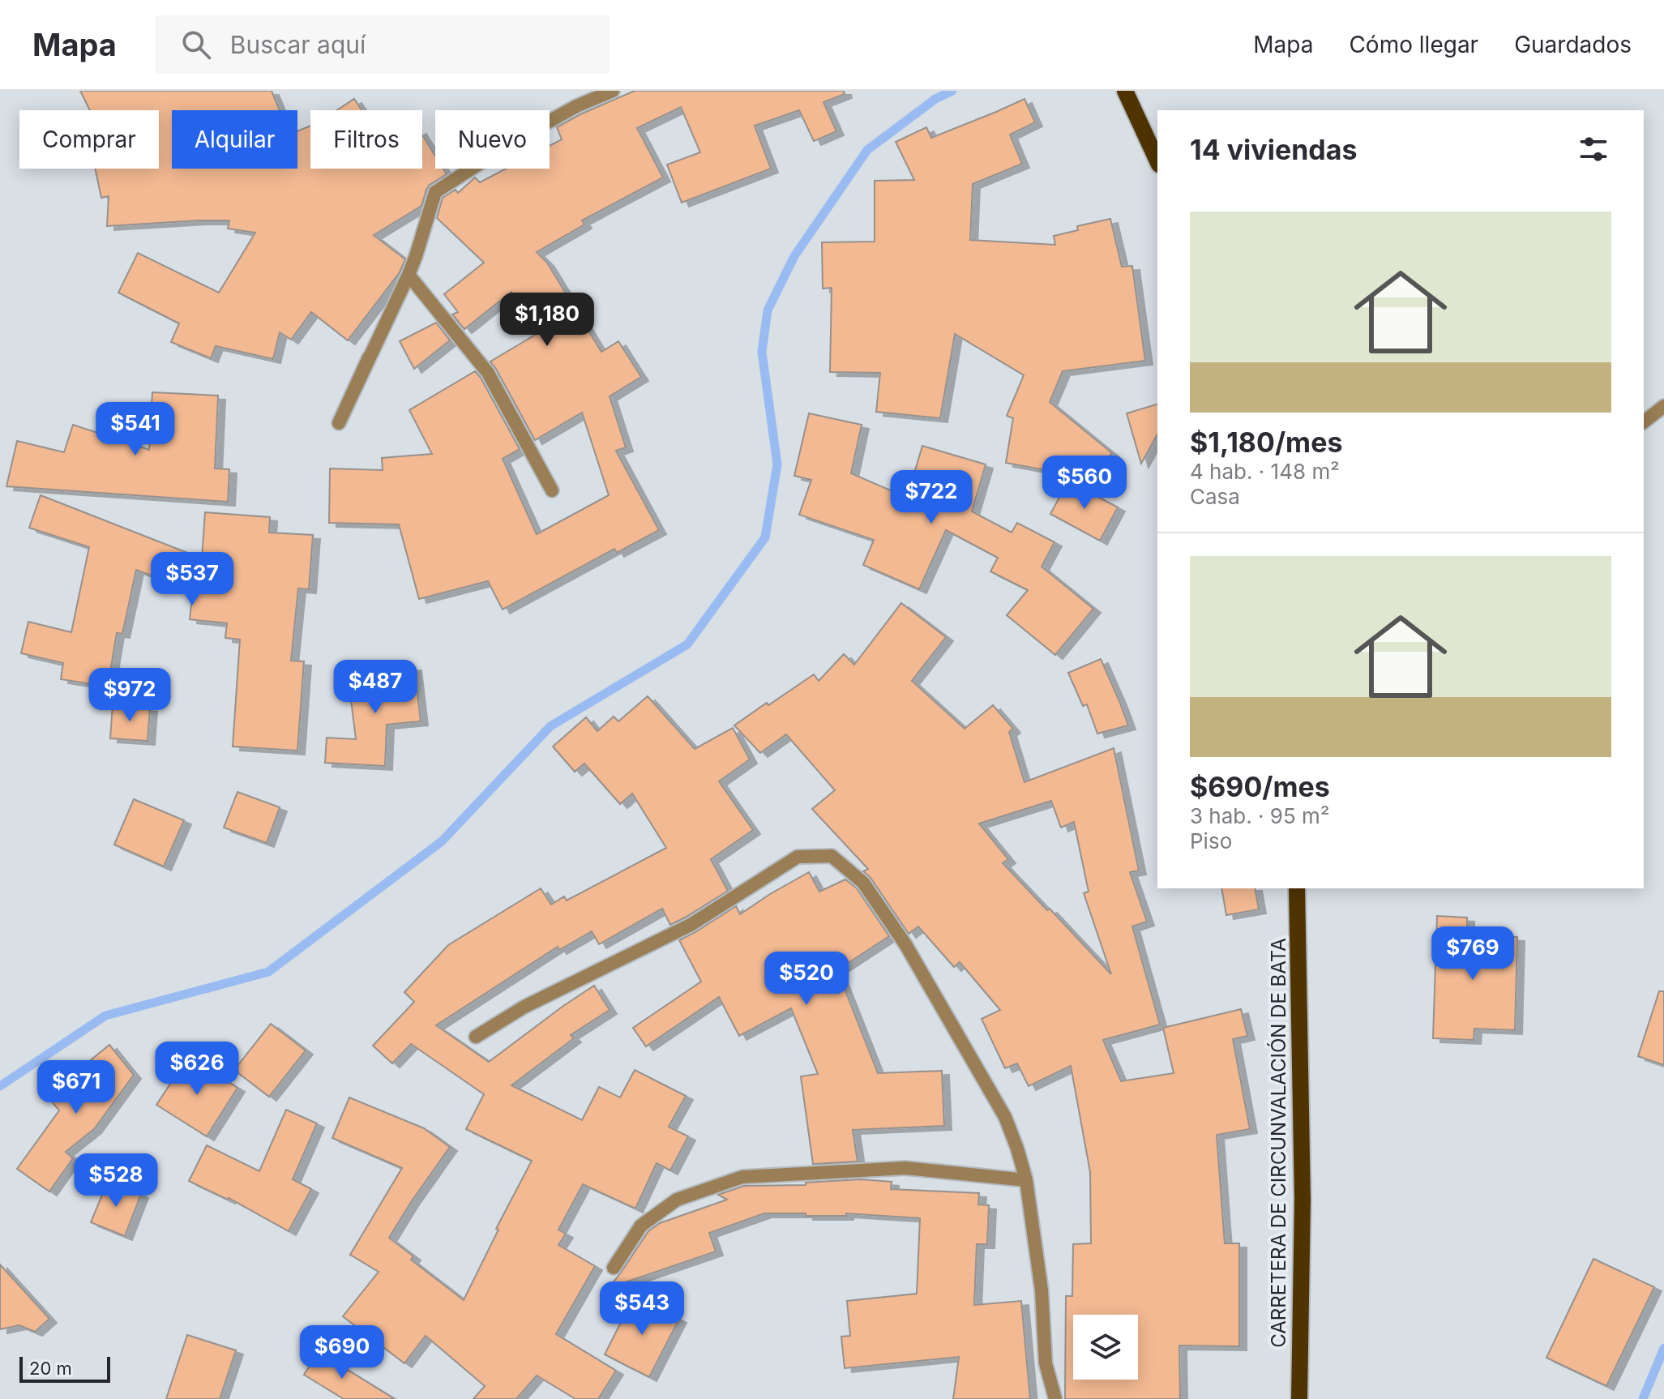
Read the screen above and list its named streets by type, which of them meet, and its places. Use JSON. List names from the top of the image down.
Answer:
{
  "streets": {
    "main road": ["CARRETERA DE CIRCUNVALACIÓN DE BATA"]
  },
  "scale_bar": "20 m",
  "page": {
    "header": "Mapa",
    "search": "Buscar aquí",
    "nav": ["Mapa", "Cómo llegar", "Guardados"],
    "chip": [
      "Comprar",
      "Alquilar",
      "Filtros",
      "Nuevo"
    ],
    "heading": "14 viviendas",
    "list": [
      {
        "name": "$1,180/mes",
        "note": "4 hab. · 148 m² · Casa"
      },
      {
        "name": "$690/mes",
        "note": "3 hab. · 95 m² · Piso"
      }
    ],
    "price": [
      "$1,180",
      "$541",
      "$560",
      "$722",
      "$537",
      "$487",
      "$972",
      "$769",
      "$520",
      "$626",
      "$671",
      "$528",
      "$543",
      "$690"
    ],
    "scale": "20 m"
  }
}
